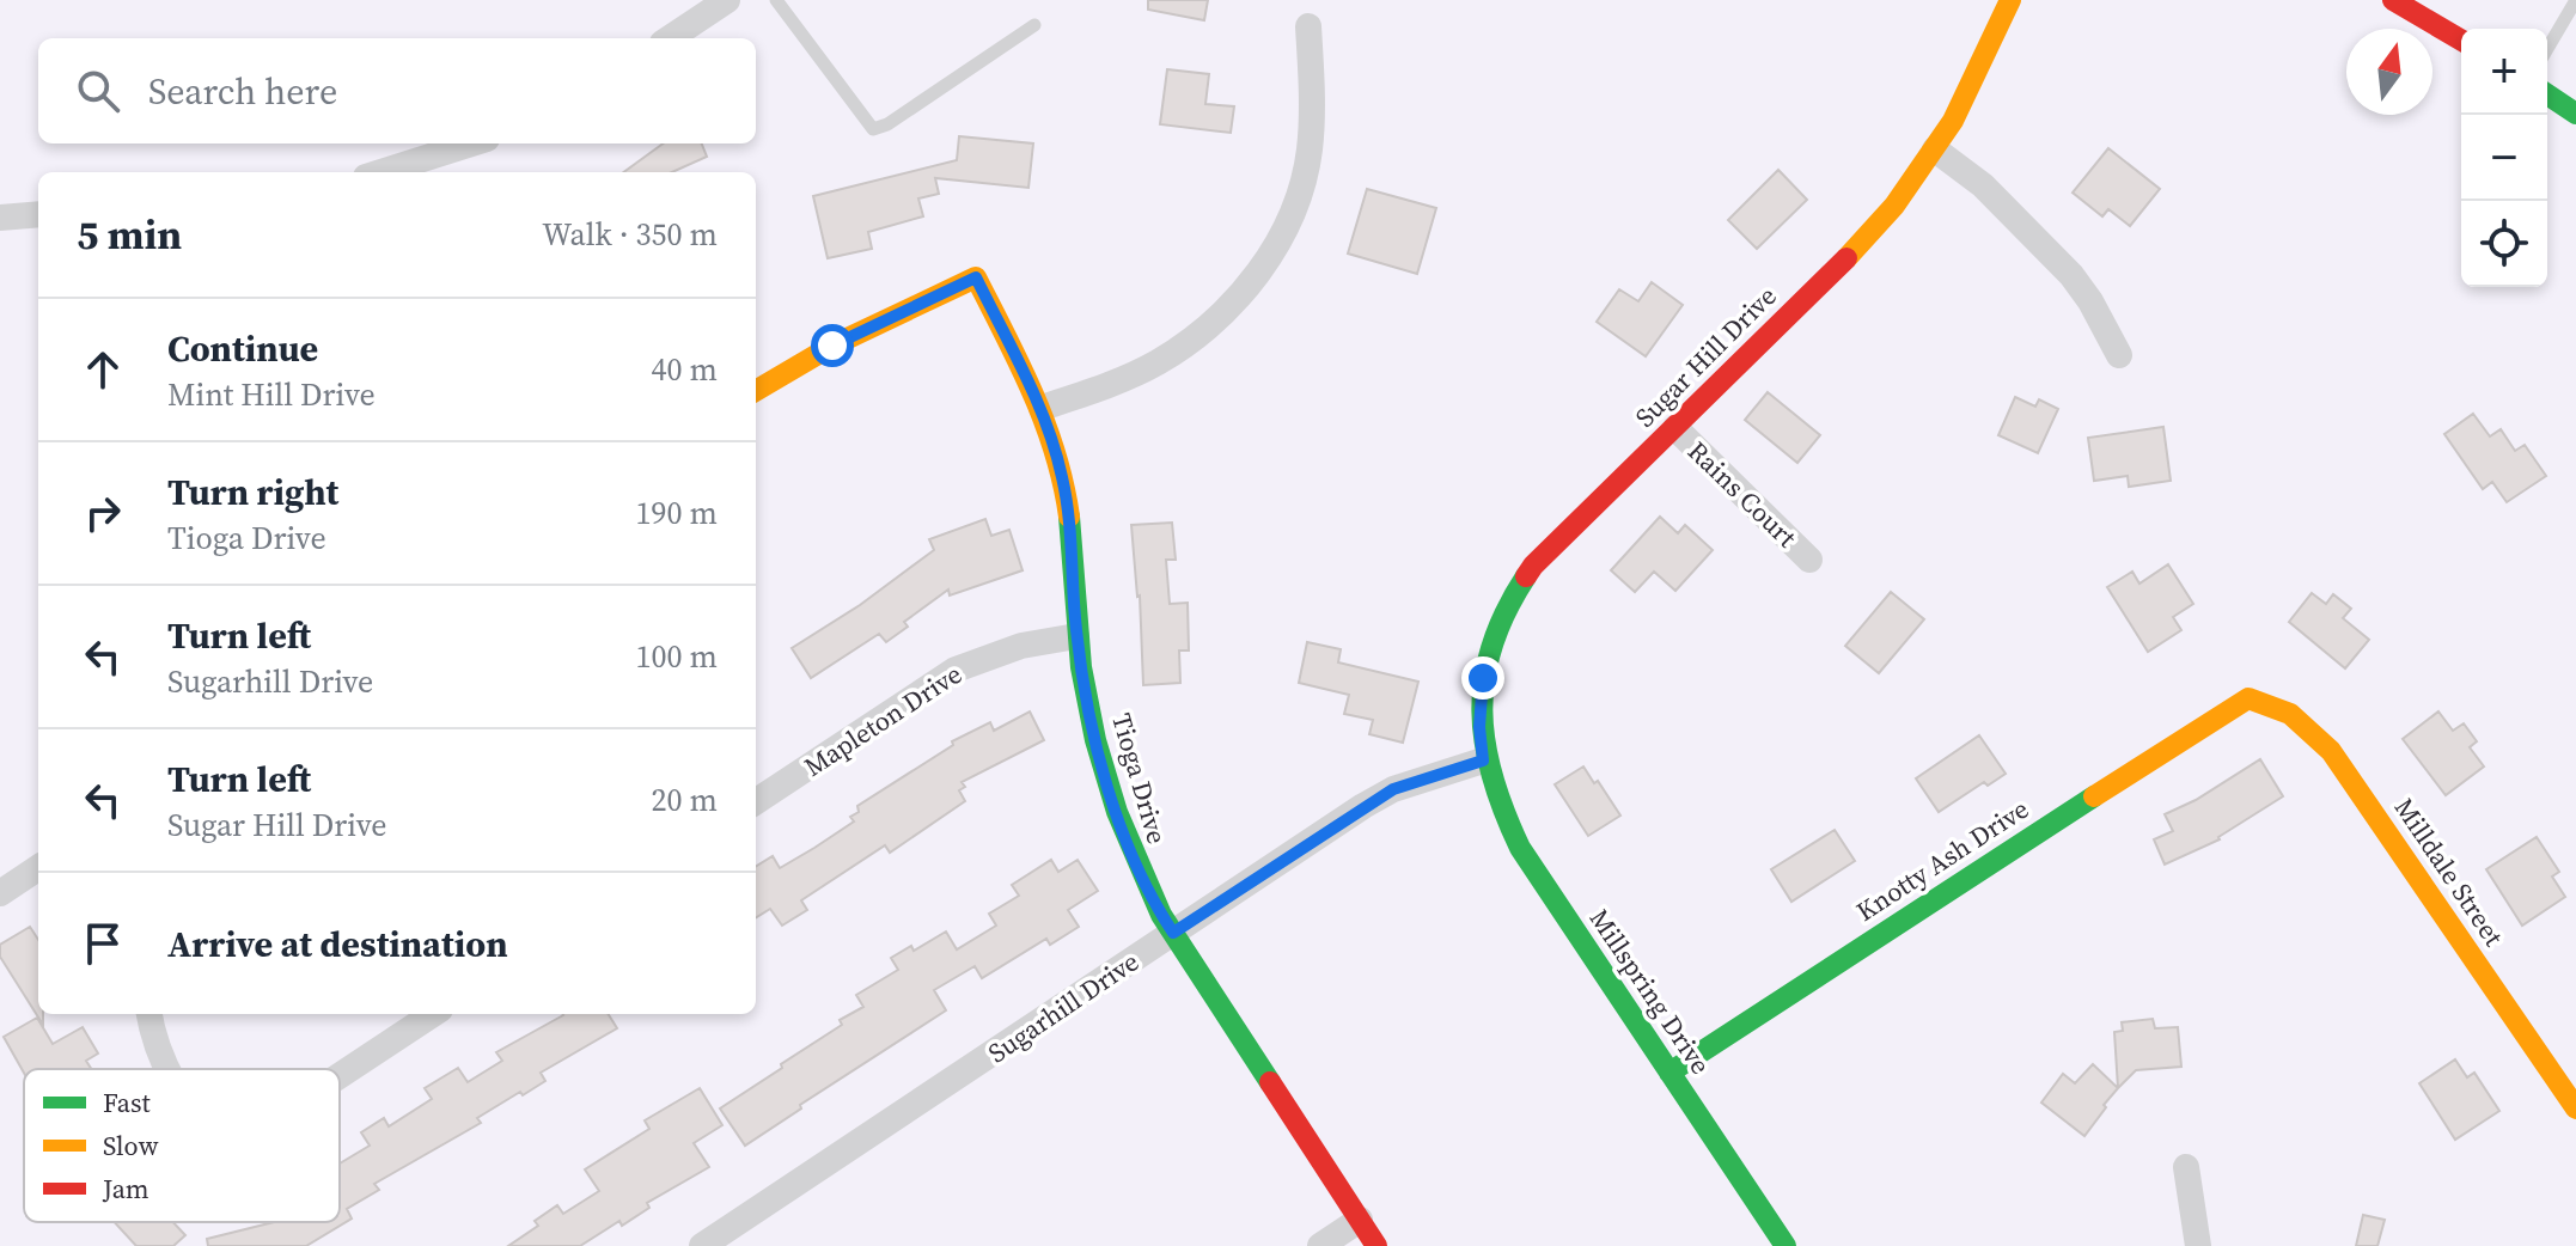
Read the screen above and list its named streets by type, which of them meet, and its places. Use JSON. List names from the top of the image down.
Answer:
{
  "streets": {
    "street": [
      "Sugar Hill Drive",
      "Rains Court",
      "Mapleton Drive",
      "Tioga Drive",
      "Knotty Ash Drive",
      "Milldale Street",
      "Millspring Drive",
      "Sugarhill Drive"
    ]
  },
  "crossings": [
    ["Sugar Hill Drive", "Rains Court"],
    ["Sugar Hill Drive", "Millspring Drive"],
    ["Sugar Hill Drive", "Sugarhill Drive"],
    ["Mapleton Drive", "Tioga Drive"],
    ["Tioga Drive", "Sugarhill Drive"],
    ["Knotty Ash Drive", "Milldale Street"],
    ["Knotty Ash Drive", "Millspring Drive"],
    ["Millspring Drive", "Sugarhill Drive"]
  ],
  "legend": ["Fast", "Slow", "Jam"],
  "north": "top",
  "page": {
    "map_buttons": ["+", "−"],
    "search": "Search here",
    "heading": ["5 min", "Walk · 350 m"],
    "list": [
      ["Continue", "Mint Hill Drive", "40 m"],
      ["Turn right", "Tioga Drive", "190 m"],
      ["Turn left", "Sugarhill Drive", "100 m"],
      ["Turn left", "Sugar Hill Drive", "20 m"],
      "Arrive at destination"
    ]
  }
}
